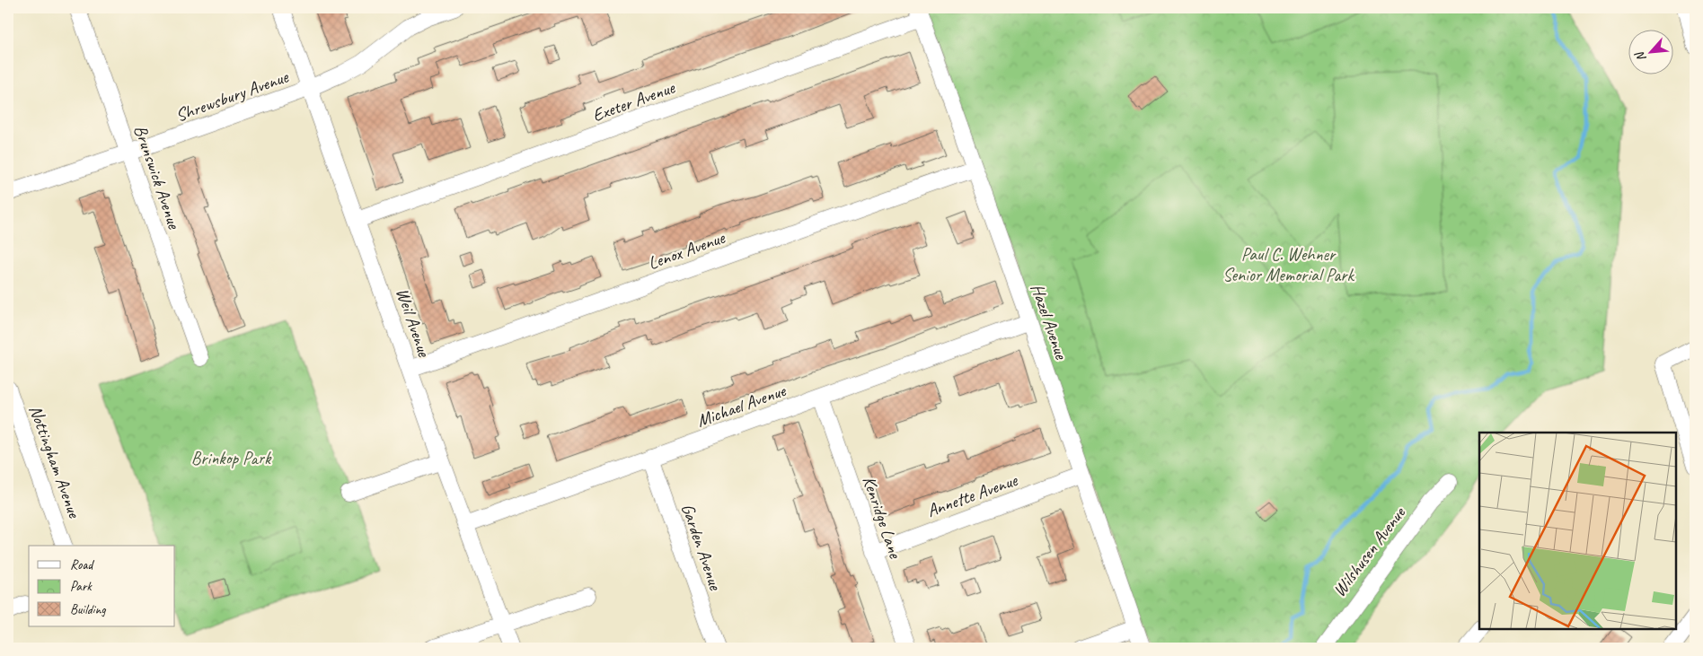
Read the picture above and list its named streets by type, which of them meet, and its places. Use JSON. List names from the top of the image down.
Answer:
{
  "streets": {
    "street": [
      "Shrewsbury Avenue",
      "Exeter Avenue",
      "Brunswick Avenue",
      "Lenox Avenue",
      "Hazel Avenue",
      "Weil Avenue",
      "Michael Avenue",
      "Nottingham Avenue",
      "Annette Avenue",
      "Kenridge Lane",
      "Garden Avenue",
      "Wilshusen Avenue"
    ]
  },
  "crossings": [
    ["Shrewsbury Avenue", "Brunswick Avenue"],
    ["Shrewsbury Avenue", "Weil Avenue"],
    ["Exeter Avenue", "Hazel Avenue"],
    ["Exeter Avenue", "Weil Avenue"],
    ["Lenox Avenue", "Hazel Avenue"],
    ["Lenox Avenue", "Weil Avenue"],
    ["Hazel Avenue", "Michael Avenue"],
    ["Hazel Avenue", "Annette Avenue"],
    ["Weil Avenue", "Michael Avenue"],
    ["Michael Avenue", "Kenridge Lane"],
    ["Michael Avenue", "Garden Avenue"],
    ["Annette Avenue", "Kenridge Lane"]
  ],
  "parks": ["Paul C. Wehner Senior Memorial Park", "Brinkop Park"],
  "legend": ["Road", "Park", "Building"],
  "north": "bottom left"
}
